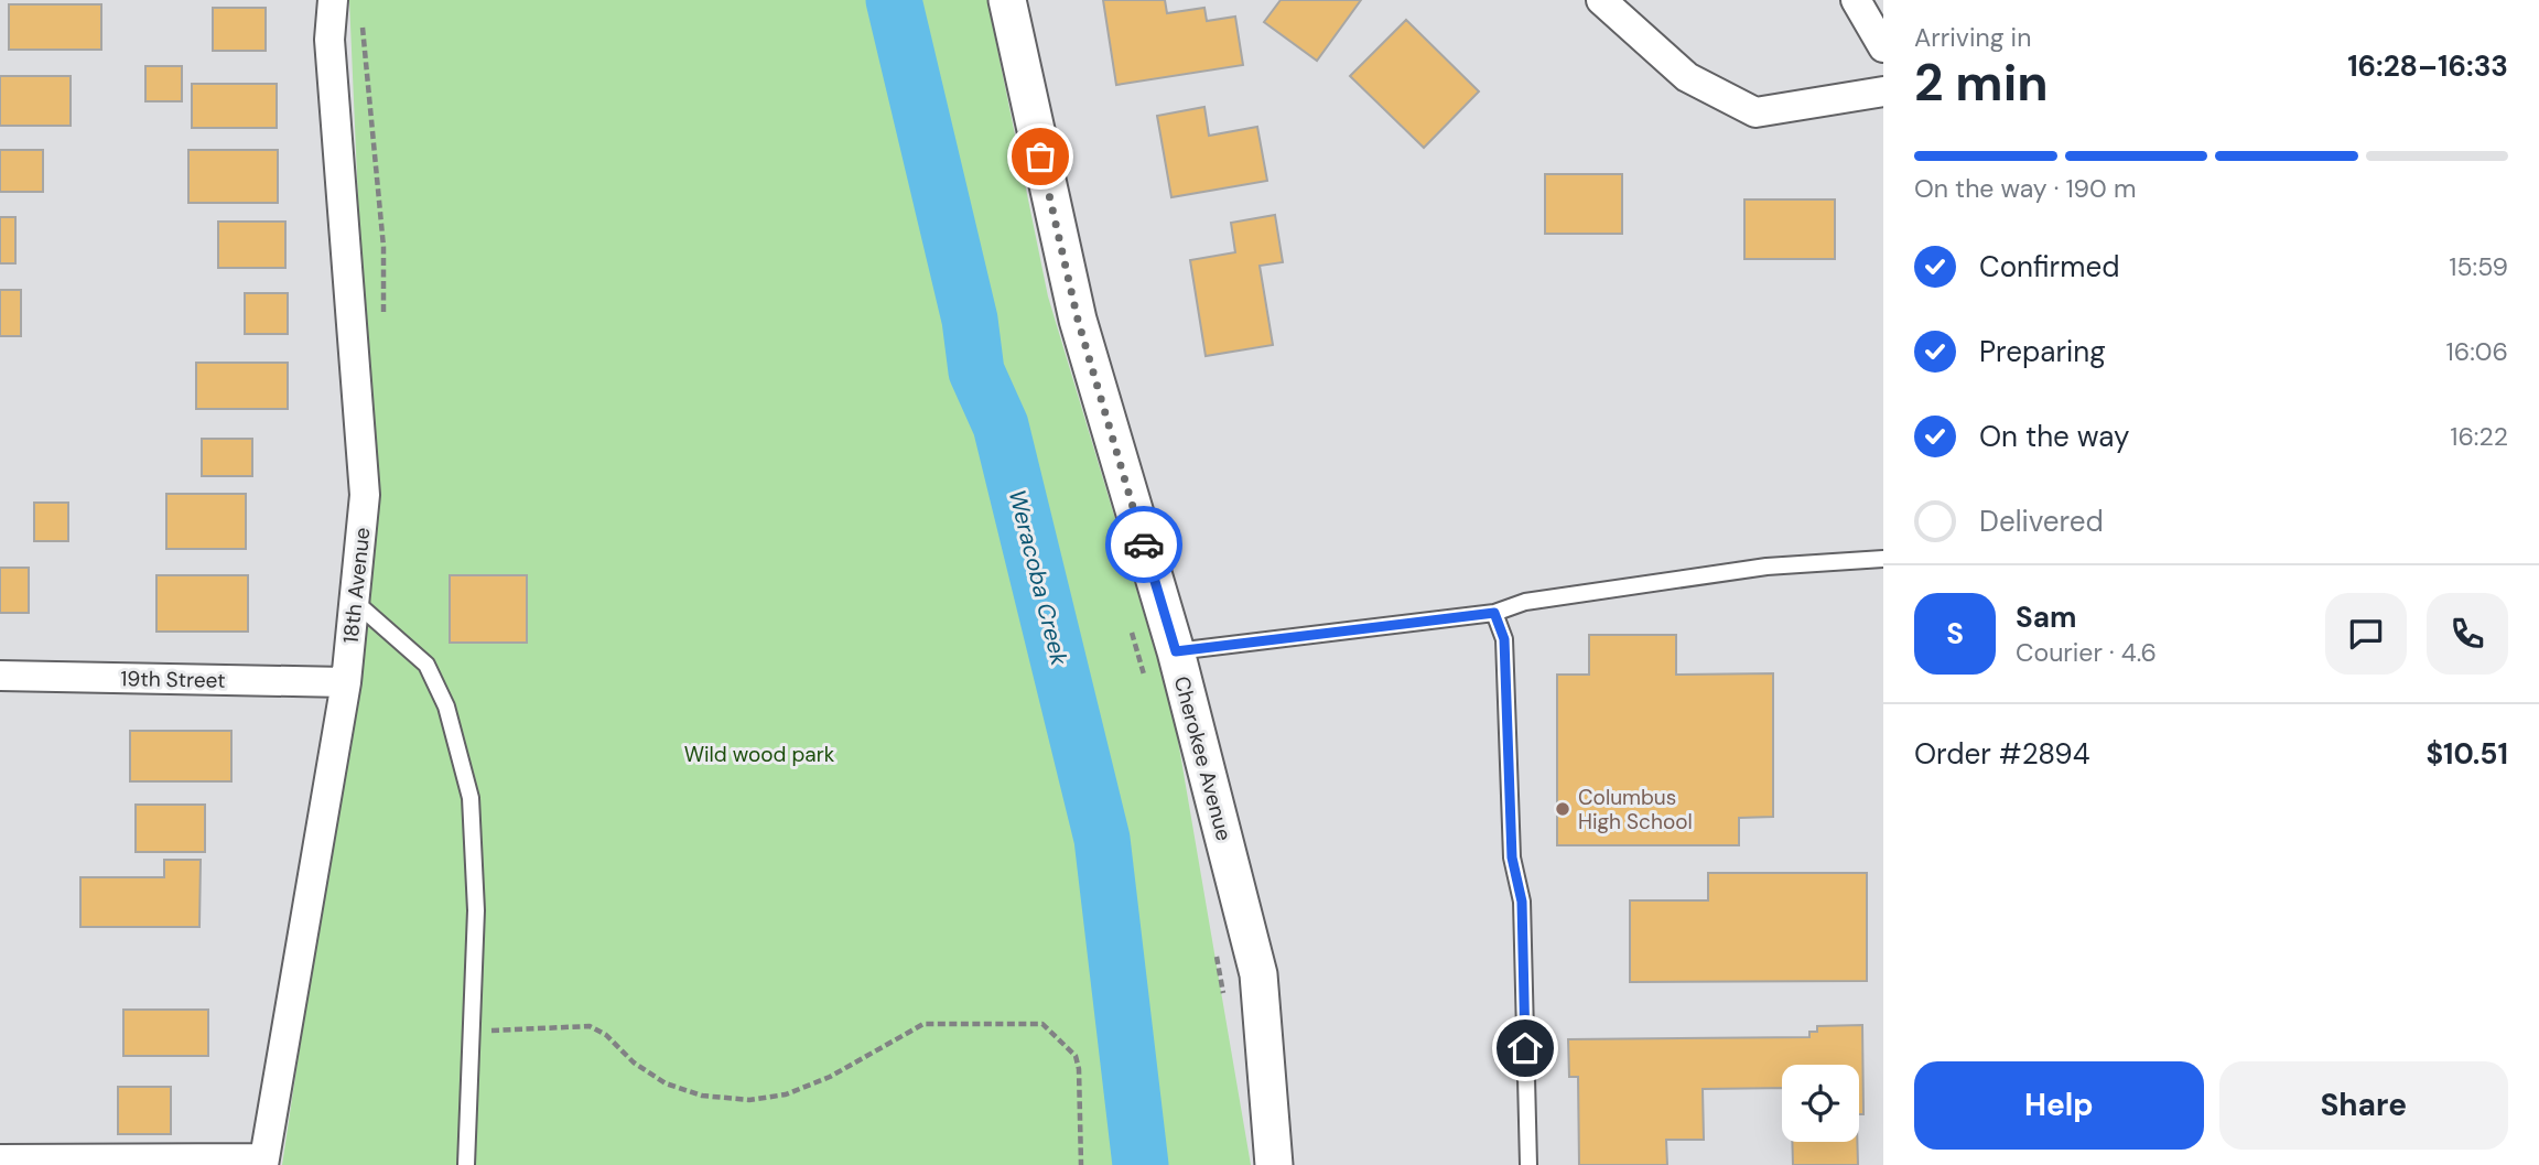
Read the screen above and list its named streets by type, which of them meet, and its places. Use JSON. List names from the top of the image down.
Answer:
{
  "streets": {
    "street": ["18th Avenue", "19th Street", "Cherokee Avenue"]
  },
  "crossings": [
    ["18th Avenue", "19th Street"]
  ],
  "water": ["Weracoba Creek"],
  "parks": ["Wild wood park"],
  "places": ["Columbus High School"],
  "page": {
    "heading": ["2 min", "Arriving in", "16:28–16:33"],
    "panel": [
      "Sam",
      "Courier · 4.6",
      "Order #2894",
      "$10.51"
    ],
    "bar": "On the way · 190 m",
    "list": [
      ["Confirmed", "15:59"],
      ["Preparing", "16:06"],
      ["On the way", "16:22"],
      "Delivered"
    ],
    "round": "S",
    "buttons": ["Help", "Share"]
  }
}
